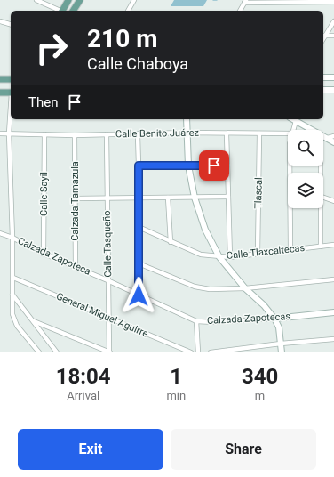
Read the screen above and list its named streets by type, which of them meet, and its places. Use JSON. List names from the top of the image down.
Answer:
{
  "streets": {
    "street": [
      "Calle Benito Juárez",
      "Tlascal",
      "Calle Sayil",
      "Calzada Tamazula",
      "Calle Tasqueño",
      "Calle Tlaxcaltecas",
      "Calzada Zapoteca",
      "General Miguel Aguirre",
      "Calzada Zapotecas"
    ]
  },
  "crossings": [
    ["Calle Benito Juárez", "Tlascal"],
    ["Calle Benito Juárez", "Calle Sayil"],
    ["Calle Benito Juárez", "Calzada Tamazula"],
    ["Calle Benito Juárez", "Calle Tasqueño"],
    ["Tlascal", "Calle Tlaxcaltecas"],
    ["Calle Sayil", "Calzada Zapoteca"],
    ["Calzada Tamazula", "Calzada Zapoteca"],
    ["Calle Tasqueño", "Calzada Zapoteca"],
    ["Calle Tasqueño", "General Miguel Aguirre"],
    ["Calle Tasqueño", "Calzada Zapotecas"],
    ["Calzada Zapoteca", "Calzada Zapotecas"]
  ],
  "page": {
    "turn": ["210 m", "Calle Chaboya"],
    "then": "Then",
    "eta": [
      "18:04",
      "Arrival",
      "1",
      "min",
      "340",
      "m"
    ],
    "buttons": ["Exit", "Share"]
  }
}
